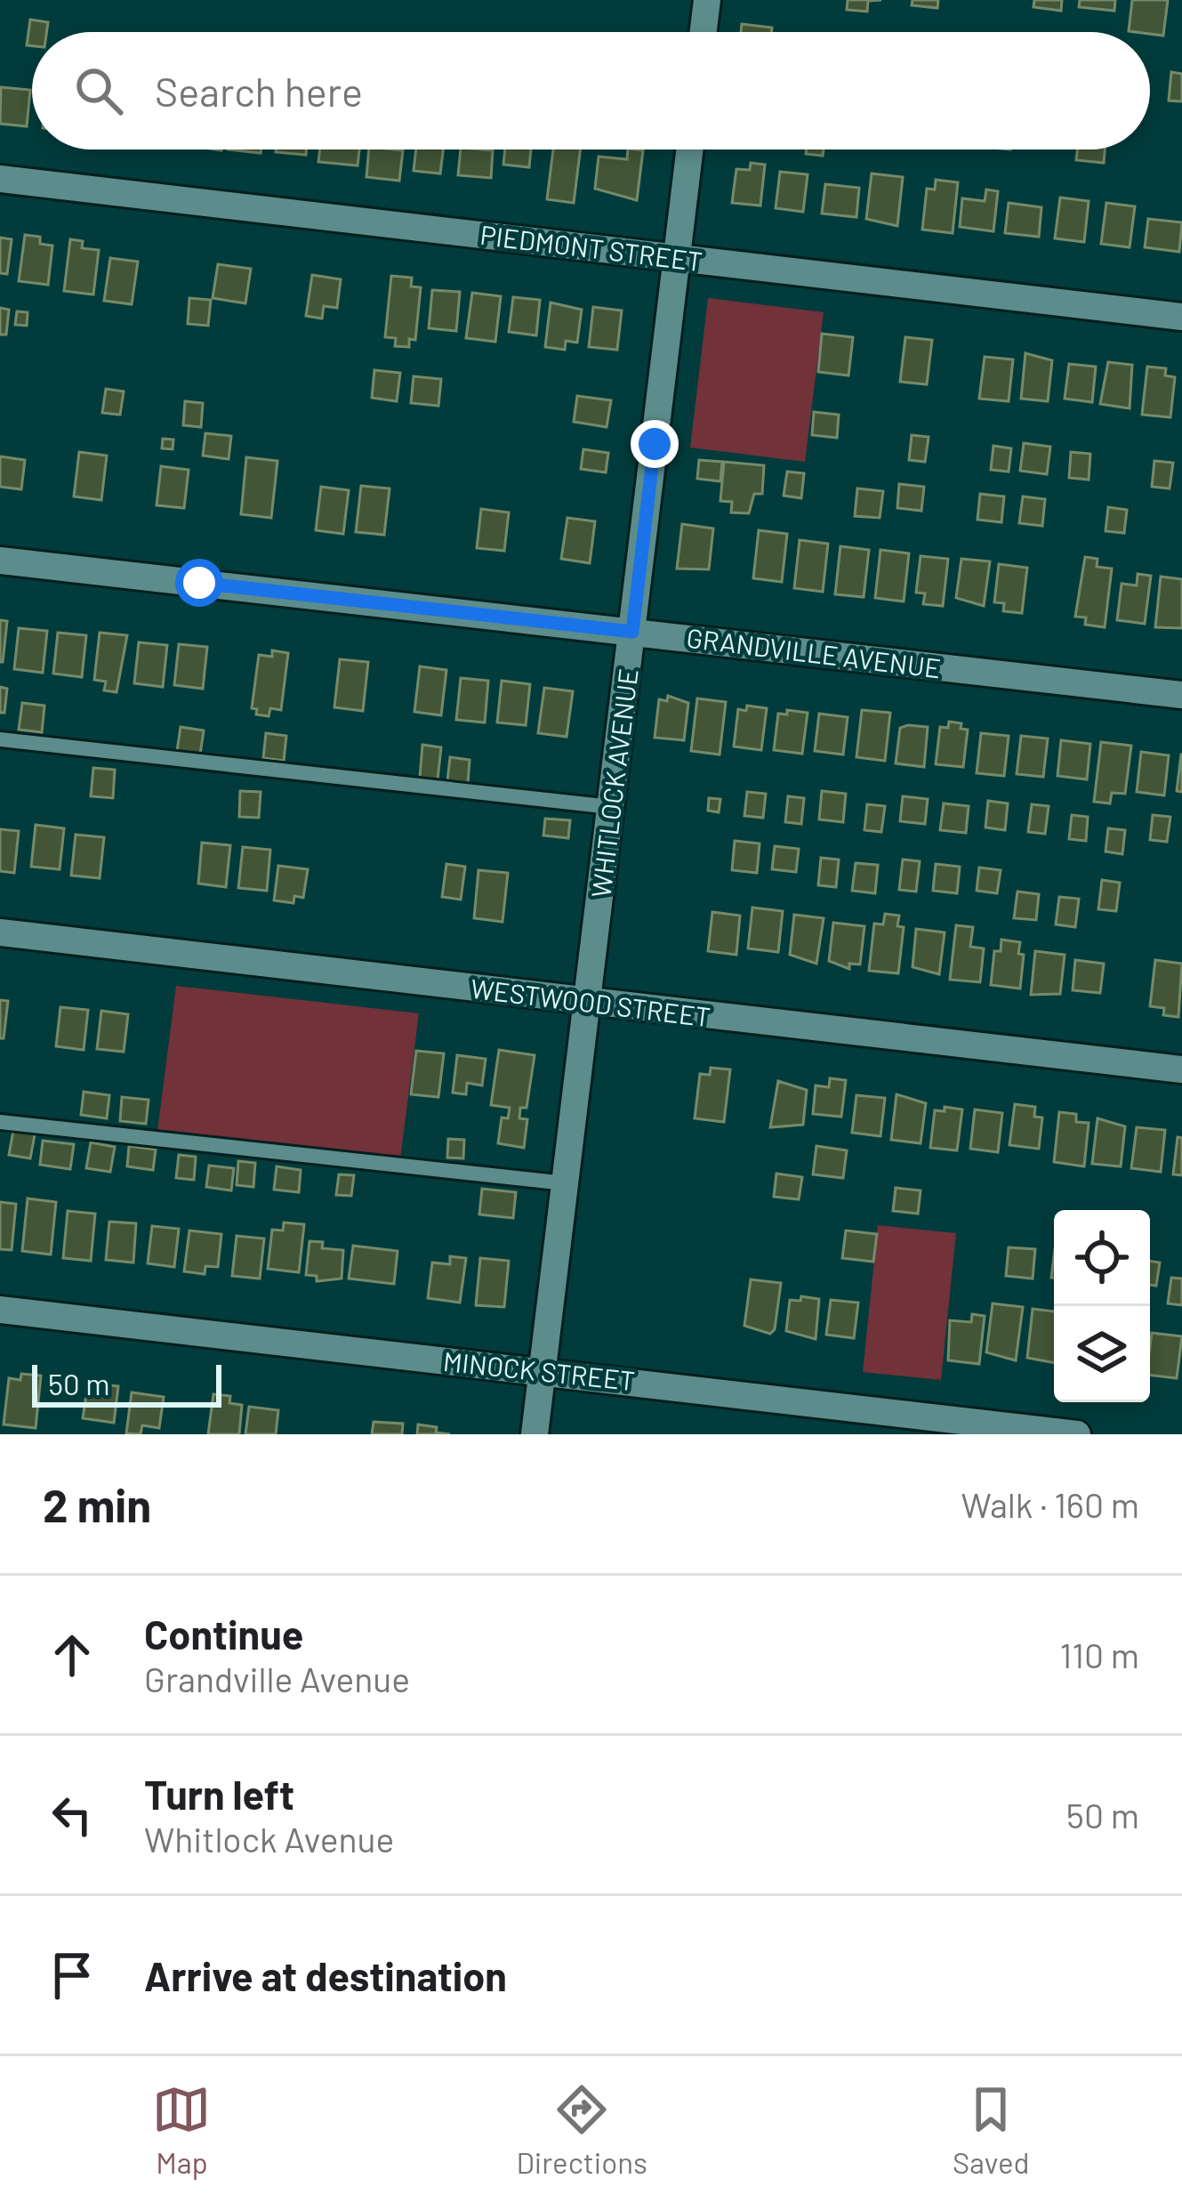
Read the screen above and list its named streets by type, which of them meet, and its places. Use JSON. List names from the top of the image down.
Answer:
{
  "streets": {
    "street": [
      "PIEDMONT STREET",
      "GRANDVILLE AVENUE",
      "WHITLOCK AVENUE",
      "WESTWOOD STREET",
      "MINOCK STREET"
    ]
  },
  "crossings": [
    ["PIEDMONT STREET", "WHITLOCK AVENUE"],
    ["GRANDVILLE AVENUE", "WHITLOCK AVENUE"],
    ["WHITLOCK AVENUE", "WESTWOOD STREET"],
    ["WHITLOCK AVENUE", "MINOCK STREET"]
  ],
  "scale_bar": "50 m",
  "page": {
    "search": "Search here",
    "scale": "50 m",
    "heading": ["2 min", "Walk · 160 m"],
    "list": [
      ["Continue", "Grandville Avenue", "110 m"],
      ["Turn left", "Whitlock Avenue", "50 m"],
      "Arrive at destination"
    ],
    "nav": ["Map", "Directions", "Saved"]
  }
}
